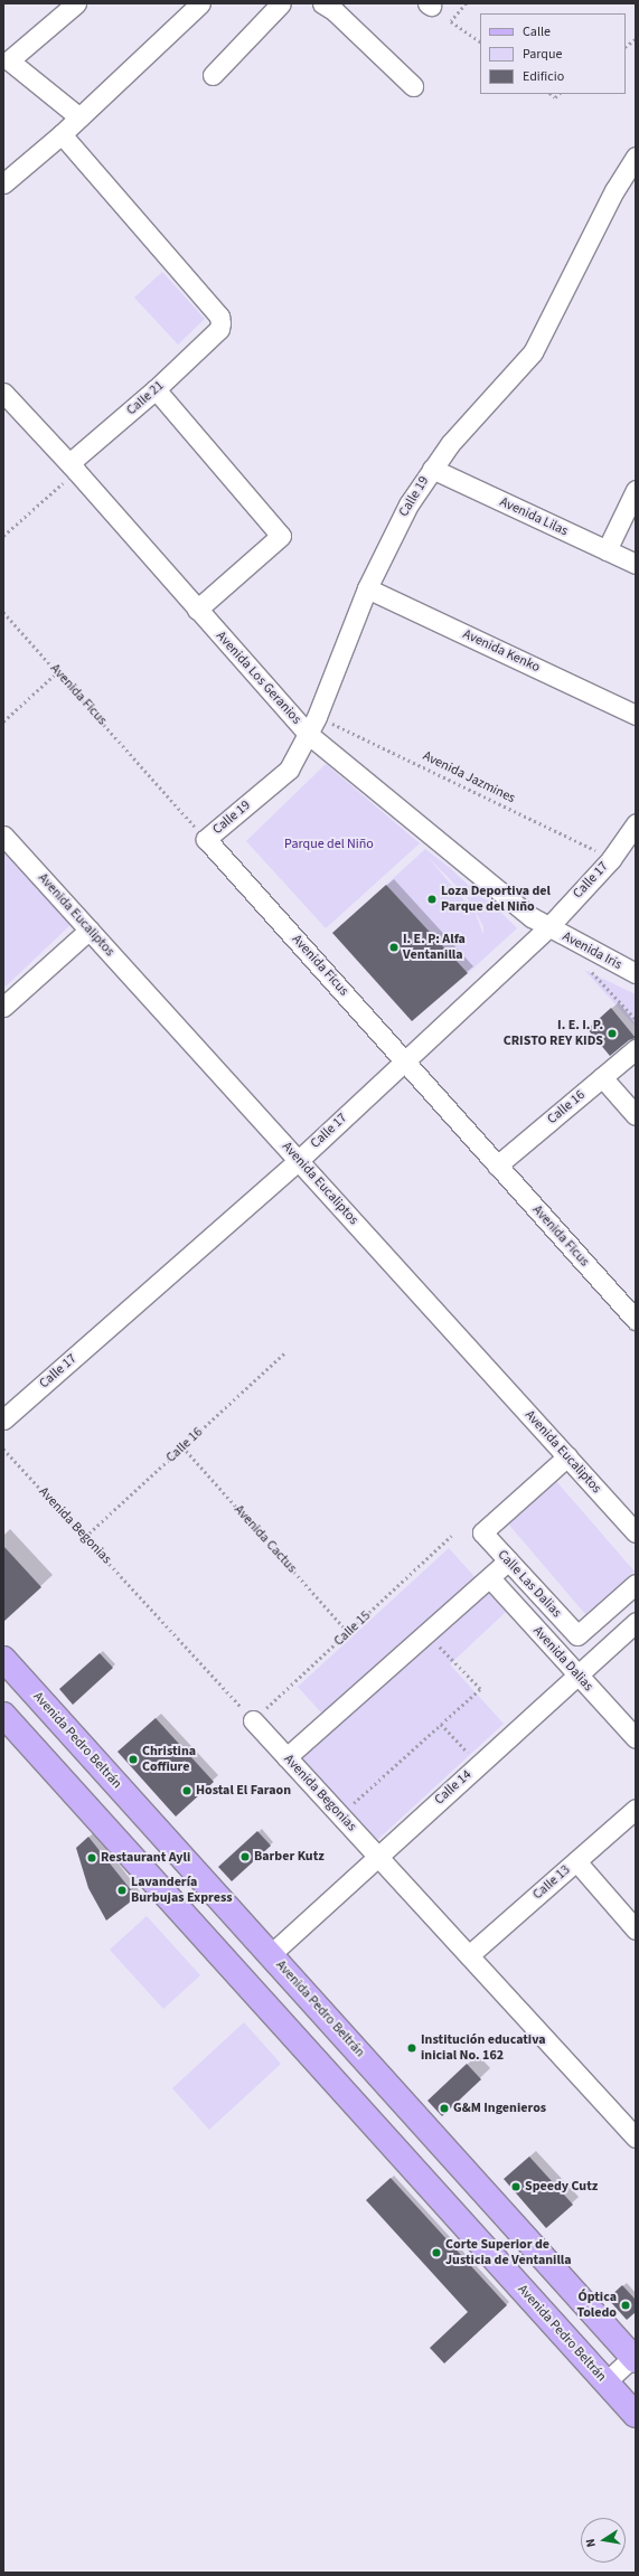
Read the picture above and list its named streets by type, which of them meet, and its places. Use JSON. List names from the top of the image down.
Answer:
{
  "streets": {
    "main road": ["Avenida Pedro Beltrán"],
    "street": [
      "Calle 21",
      "Calle 19",
      "Avenida Lilas",
      "Avenida Kenko",
      "Avenida Los Geranios",
      "Avenida Ficus",
      "Calle 17",
      "Avenida Eucaliptos",
      "Avenida Iris",
      "Calle 16",
      "Avenida Begonias",
      "Calle Las Dalias",
      "Avenida Dalias",
      "Calle 14",
      "Calle 13"
    ],
    "path": ["Avenida Jazmines", "Avenida Cactus", "Calle 15"]
  },
  "crossings": [
    ["Calle 21", "Avenida Los Geranios"],
    ["Calle 19", "Avenida Lilas"],
    ["Calle 19", "Avenida Kenko"],
    ["Calle 19", "Avenida Los Geranios"],
    ["Calle 19", "Avenida Ficus"],
    ["Calle 19", "Avenida Jazmines"],
    ["Avenida Los Geranios", "Calle 17"],
    ["Avenida Los Geranios", "Avenida Iris"],
    ["Avenida Ficus", "Calle 17"],
    ["Avenida Ficus", "Calle 16"],
    ["Avenida Jazmines", "Calle 17"],
    ["Calle 17", "Avenida Eucaliptos"],
    ["Calle 17", "Avenida Iris"],
    ["Avenida Eucaliptos", "Calle Las Dalias"],
    ["Calle 16", "Avenida Begonias"],
    ["Calle 16", "Avenida Cactus"],
    ["Avenida Begonias", "Calle 15"],
    ["Avenida Begonias", "Calle 14"],
    ["Avenida Begonias", "Calle 13"],
    ["Avenida Cactus", "Calle 15"],
    ["Avenida Dalias", "Calle 14"],
    ["Avenida Pedro Beltrán", "Calle 14"]
  ],
  "parks": ["Parque del Niño"],
  "places": [
    "Loza Deportiva del Parque del Niño",
    "I. E. P: Alfa Ventanilla",
    "I. E. I. P. CRISTO REY KIDS",
    "Christina Coffiure",
    "Hostal El Faraon",
    "Barber Kutz",
    "Restaurant Ayli",
    "Lavandería Burbujas Express",
    "Institución educativa inicial No. 162",
    "G&M Ingenieros",
    "Speedy Cutz",
    "Corte Superior de Justicia de Ventanilla",
    "Óptica Toledo"
  ],
  "legend": ["Calle", "Parque", "Edificio"],
  "north": "left"
}
